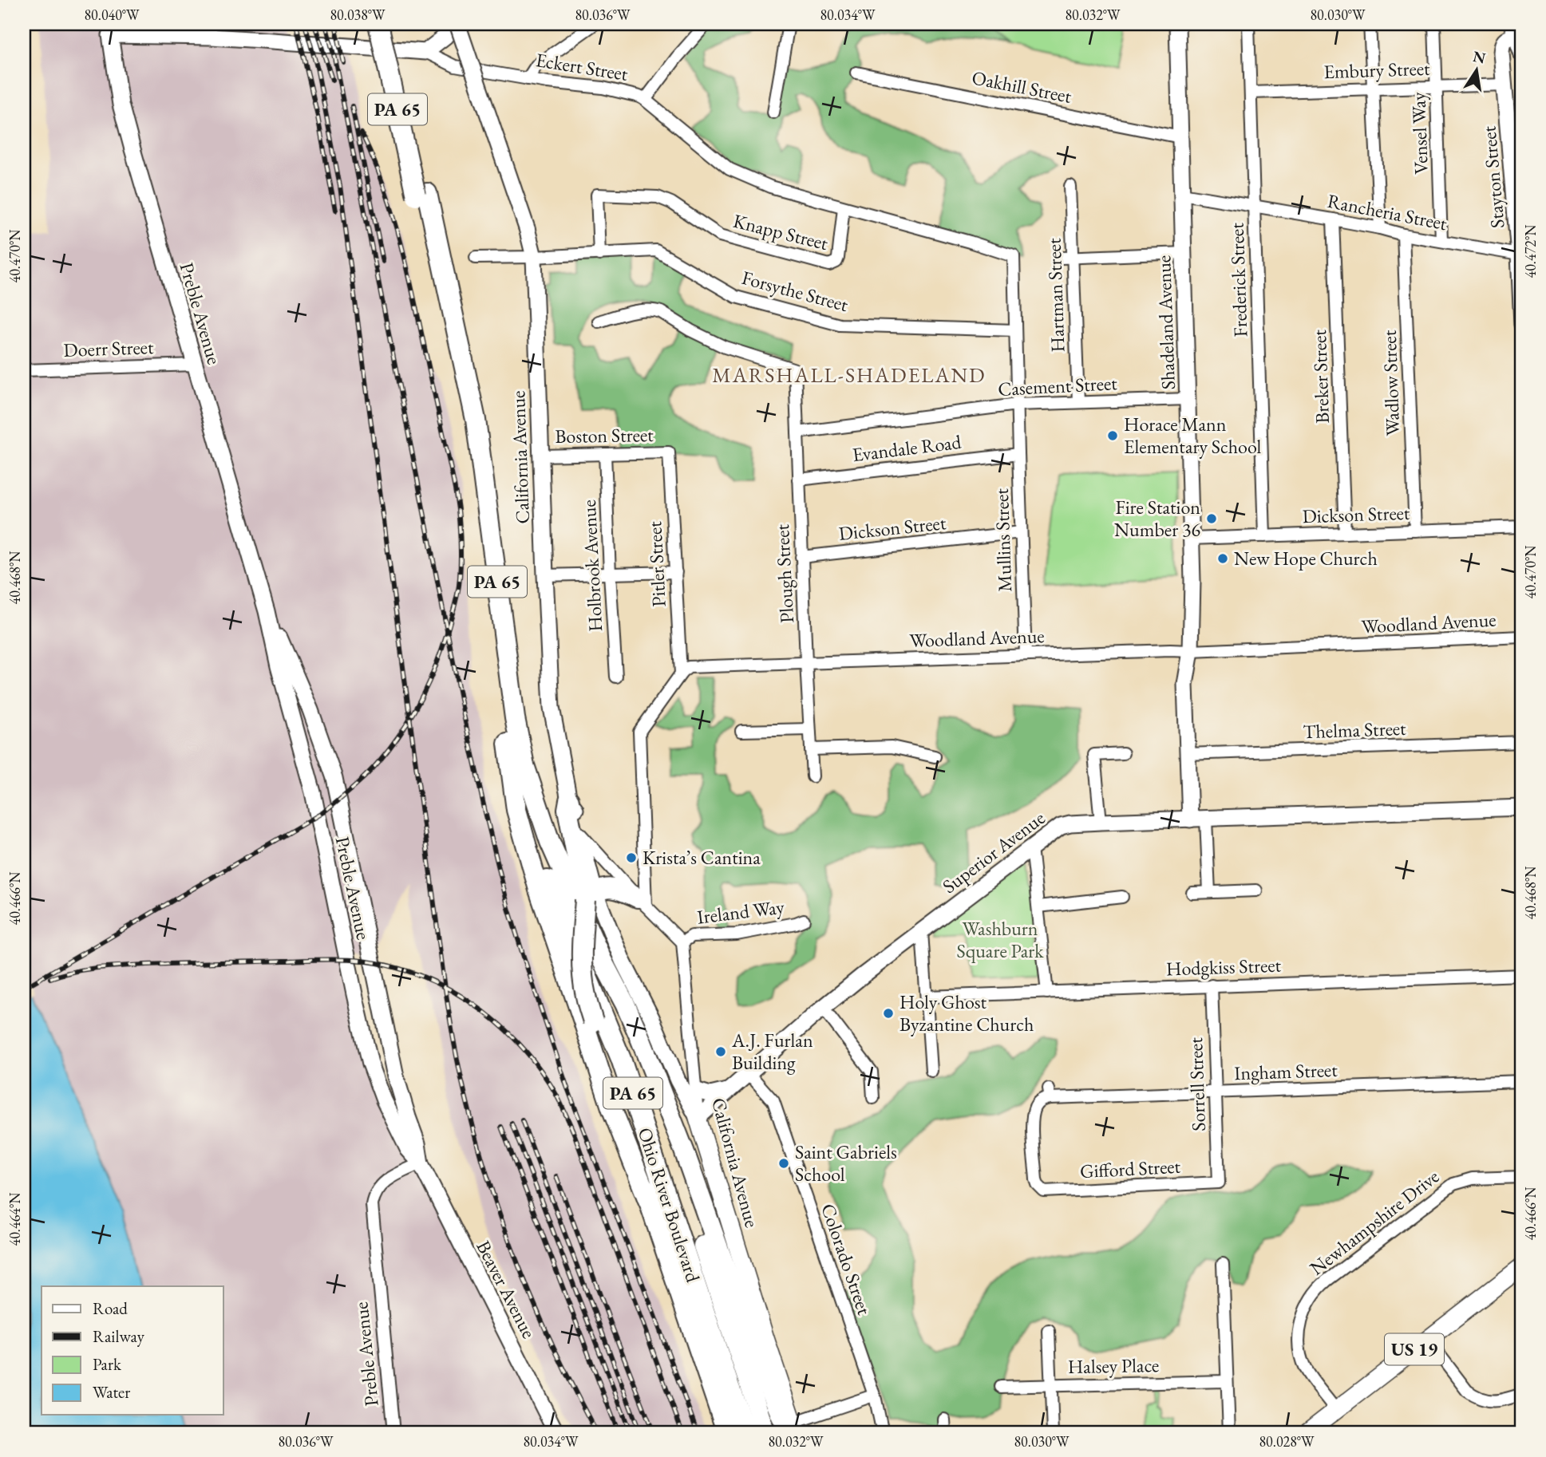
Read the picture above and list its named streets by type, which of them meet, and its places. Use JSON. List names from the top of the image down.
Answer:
{
  "streets": {
    "highway": ["PA 65", "Ohio River Boulevard"],
    "main road": ["California Avenue", "US 19"],
    "street": [
      "Eckert Street",
      "Embury Street",
      "Oakhill Street",
      "Vensel Way",
      "Stayton Street",
      "Rancheria Street",
      "Knapp Street",
      "Frederick Street",
      "Forsythe Street",
      "Hartman Street",
      "Preble Avenue",
      "Shadeland Avenue",
      "Doerr Street",
      "Breker Street",
      "Wadlow Street",
      "Casement Street",
      "Boston Street",
      "Evandale Road",
      "Dickson Street",
      "Mullins Street",
      "Pitler Street",
      "Holbrook Avenue",
      "Plough Street",
      "Woodland Avenue",
      "Thelma Street",
      "Superior Avenue",
      "Ireland Way",
      "Hodgkiss Street",
      "Ingham Street",
      "Sorrell Street",
      "Gifford Street",
      "Newhampshire Drive",
      "Colorado Street",
      "Beaver Avenue",
      "Halsey Place"
    ]
  },
  "crossings": [
    ["Eckert Street", "Knapp Street"],
    ["Eckert Street", "Preble Avenue"],
    ["Eckert Street", "Mullins Street"],
    ["Embury Street", "Vensel Way"],
    ["Embury Street", "Stayton Street"],
    ["Embury Street", "Frederick Street"],
    ["Oakhill Street", "Shadeland Avenue"],
    ["PA 65", "Ohio River Boulevard"],
    ["Vensel Way", "Rancheria Street"],
    ["Stayton Street", "Rancheria Street"],
    ["Rancheria Street", "Frederick Street"],
    ["Rancheria Street", "Shadeland Avenue"],
    ["Rancheria Street", "Breker Street"],
    ["Rancheria Street", "Wadlow Street"],
    ["Knapp Street", "Forsythe Street"],
    ["Frederick Street", "Dickson Street"],
    ["Forsythe Street", "California Avenue"],
    ["Forsythe Street", "Mullins Street"],
    ["Hartman Street", "Casement Street"],
    ["Preble Avenue", "Doerr Street"],
    ["Preble Avenue", "Beaver Avenue"],
    ["Shadeland Avenue", "Casement Street"],
    ["Shadeland Avenue", "Dickson Street"],
    ["Shadeland Avenue", "Woodland Avenue"],
    ["Shadeland Avenue", "Thelma Street"],
    ["Shadeland Avenue", "Superior Avenue"],
    ["Breker Street", "Dickson Street"],
    ["Wadlow Street", "Dickson Street"],
    ["Casement Street", "Mullins Street"],
    ["Casement Street", "Plough Street"],
    ["Boston Street", "California Avenue"],
    ["Boston Street", "Pitler Street"],
    ["Boston Street", "Holbrook Avenue"],
    ["Evandale Road", "Mullins Street"],
    ["Evandale Road", "Plough Street"],
    ["California Avenue", "Superior Avenue"],
    ["California Avenue", "Ireland Way"],
    ["Dickson Street", "Mullins Street"],
    ["Dickson Street", "Plough Street"],
    ["Mullins Street", "Woodland Avenue"],
    ["Pitler Street", "Woodland Avenue"],
    ["Plough Street", "Woodland Avenue"],
    ["Superior Avenue", "Colorado Street"],
    ["Hodgkiss Street", "Sorrell Street"],
    ["Ingham Street", "Sorrell Street"],
    ["Ingham Street", "Gifford Street"],
    ["Sorrell Street", "Gifford Street"],
    ["Newhampshire Drive", "US 19"]
  ],
  "districts": ["MARSHALL-SHADELAND"],
  "parks": ["Washburn Square Park"],
  "places": [
    "Horace Mann Elementary School",
    "Fire Station Number 36",
    "New Hope Church",
    "Krista’s Cantina",
    "Holy Ghost Byzantine Church",
    "A.J. Furlan Building",
    "Saint Gabriels School"
  ],
  "legend": [
    "Road",
    "Railway",
    "Park",
    "Water"
  ],
  "north": "top",
  "coordinates": [
    "80.040°W",
    "80.038°W",
    "80.036°W",
    "80.034°W",
    "80.032°W",
    "80.030°W",
    "40.472°N",
    "40.470°N",
    "40.468°N",
    "40.466°N",
    "40.464°N",
    "80.028°W"
  ]
}
